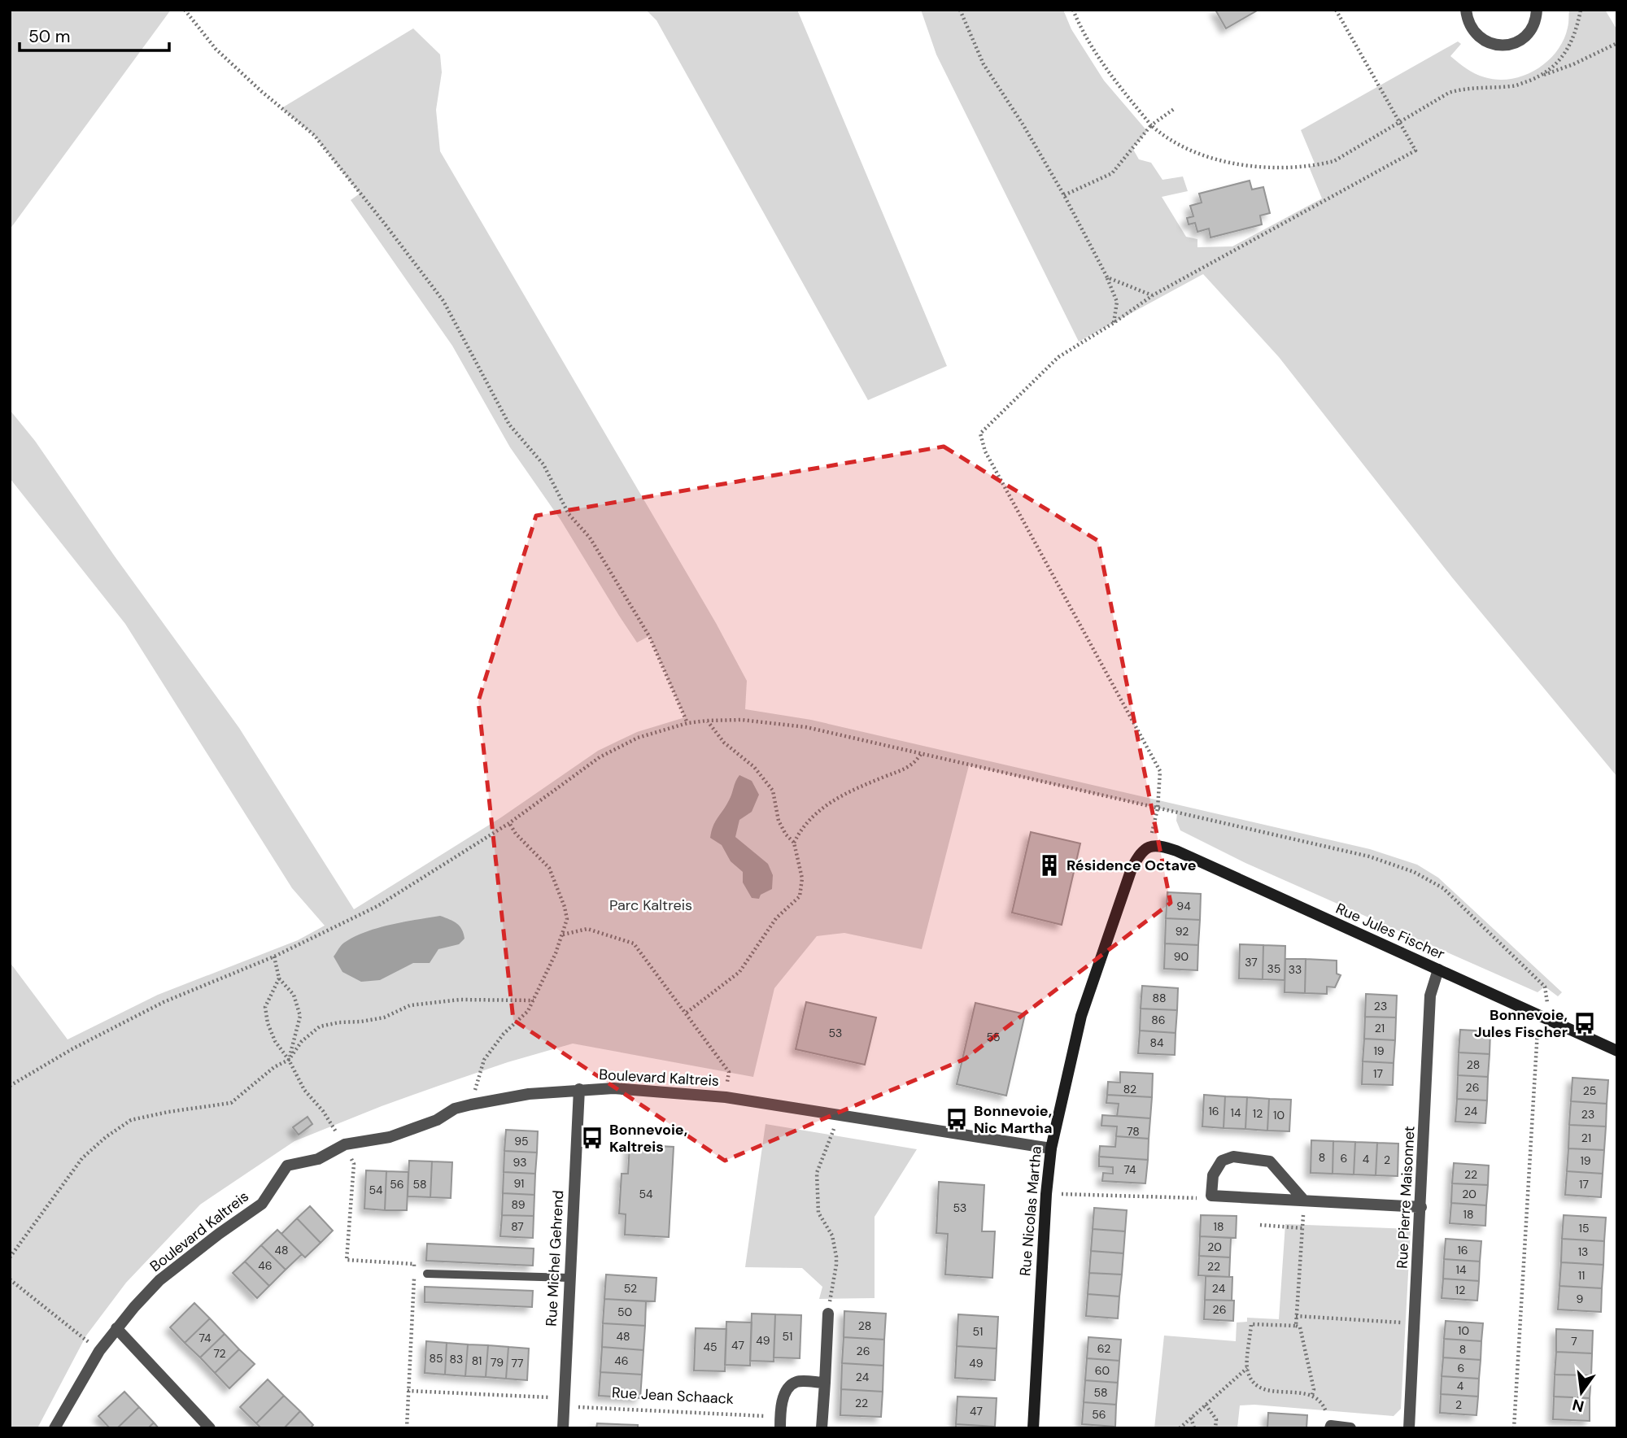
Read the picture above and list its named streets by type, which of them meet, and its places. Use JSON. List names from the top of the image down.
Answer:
{
  "streets": {
    "street": [
      "Rue Jules Fischer",
      "Boulevard Kaltreis",
      "Rue Pierre Maisonnet",
      "Rue Nicolas Martha",
      "Rue Michel Gehrend"
    ],
    "path": ["Rue Jean Schaack"]
  },
  "crossings": [
    ["Rue Jules Fischer", "Rue Pierre Maisonnet"],
    ["Rue Jules Fischer", "Rue Nicolas Martha"],
    ["Boulevard Kaltreis", "Rue Nicolas Martha"],
    ["Boulevard Kaltreis", "Rue Michel Gehrend"],
    ["Rue Michel Gehrend", "Rue Jean Schaack"]
  ],
  "parks": ["Parc Kaltreis"],
  "places": {
    "building": ["Résidence Octave"],
    "bus stop": ["Bonnevoie, Jules Fischer", "Bonnevoie, Nic Martha", "Bonnevoie, Kaltreis"]
  },
  "house_numbers": [
    "94",
    "92",
    "90",
    "37",
    "35",
    "33",
    "88",
    "23",
    "86",
    "21",
    "53",
    "55",
    "84",
    "19",
    "28",
    "17",
    "26",
    "82",
    "25",
    "16",
    "24",
    "14",
    "12",
    "23",
    "10",
    "78",
    "21",
    "95",
    "8",
    "6",
    "4",
    "2",
    "19",
    "93",
    "74",
    "22",
    "91",
    "56",
    "58",
    "17",
    "54",
    "54",
    "20",
    "89",
    "53",
    "18",
    "87",
    "18",
    "15",
    "20",
    "48",
    "16",
    "13",
    "46",
    "22",
    "14",
    "11",
    "52",
    "24",
    "12",
    "9",
    "26",
    "50",
    "28",
    "10",
    "51",
    "48",
    "51",
    "74",
    "49",
    "7",
    "47",
    "45",
    "62",
    "8",
    "26",
    "72",
    "85",
    "83",
    "81",
    "46",
    "79",
    "77",
    "49",
    "6",
    "60",
    "24",
    "4",
    "58",
    "22",
    "2",
    "47",
    "56"
  ],
  "scale_bar": "50 m",
  "north": "bottom"
}
